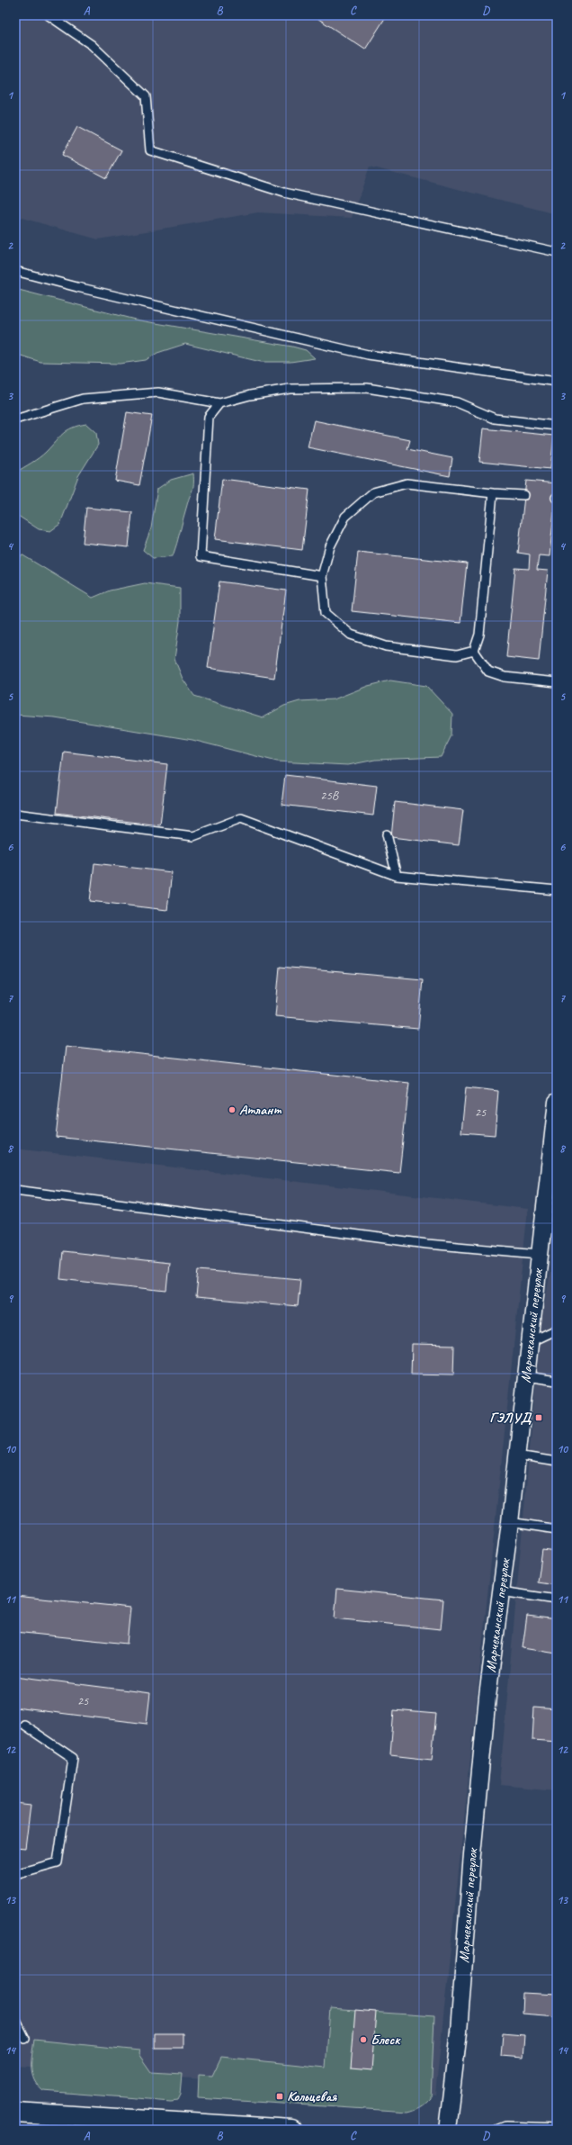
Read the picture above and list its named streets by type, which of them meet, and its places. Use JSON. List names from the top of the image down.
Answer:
{
  "streets": {
    "street": ["Марчеканский переулок"]
  },
  "places": {
    "other": ["Атлант", "Блеск"],
    "transit": ["ГЭЛУД", "Кольцевая"]
  },
  "house_numbers": ["25В", "25", "25"],
  "grid": {
    "columns": [
      "A",
      "B",
      "C",
      "D"
    ],
    "rows": [
      "1",
      "2",
      "3",
      "4",
      "5",
      "6",
      "7",
      "8",
      "9",
      "10",
      "11",
      "12",
      "13",
      "14"
    ]
  }
}
